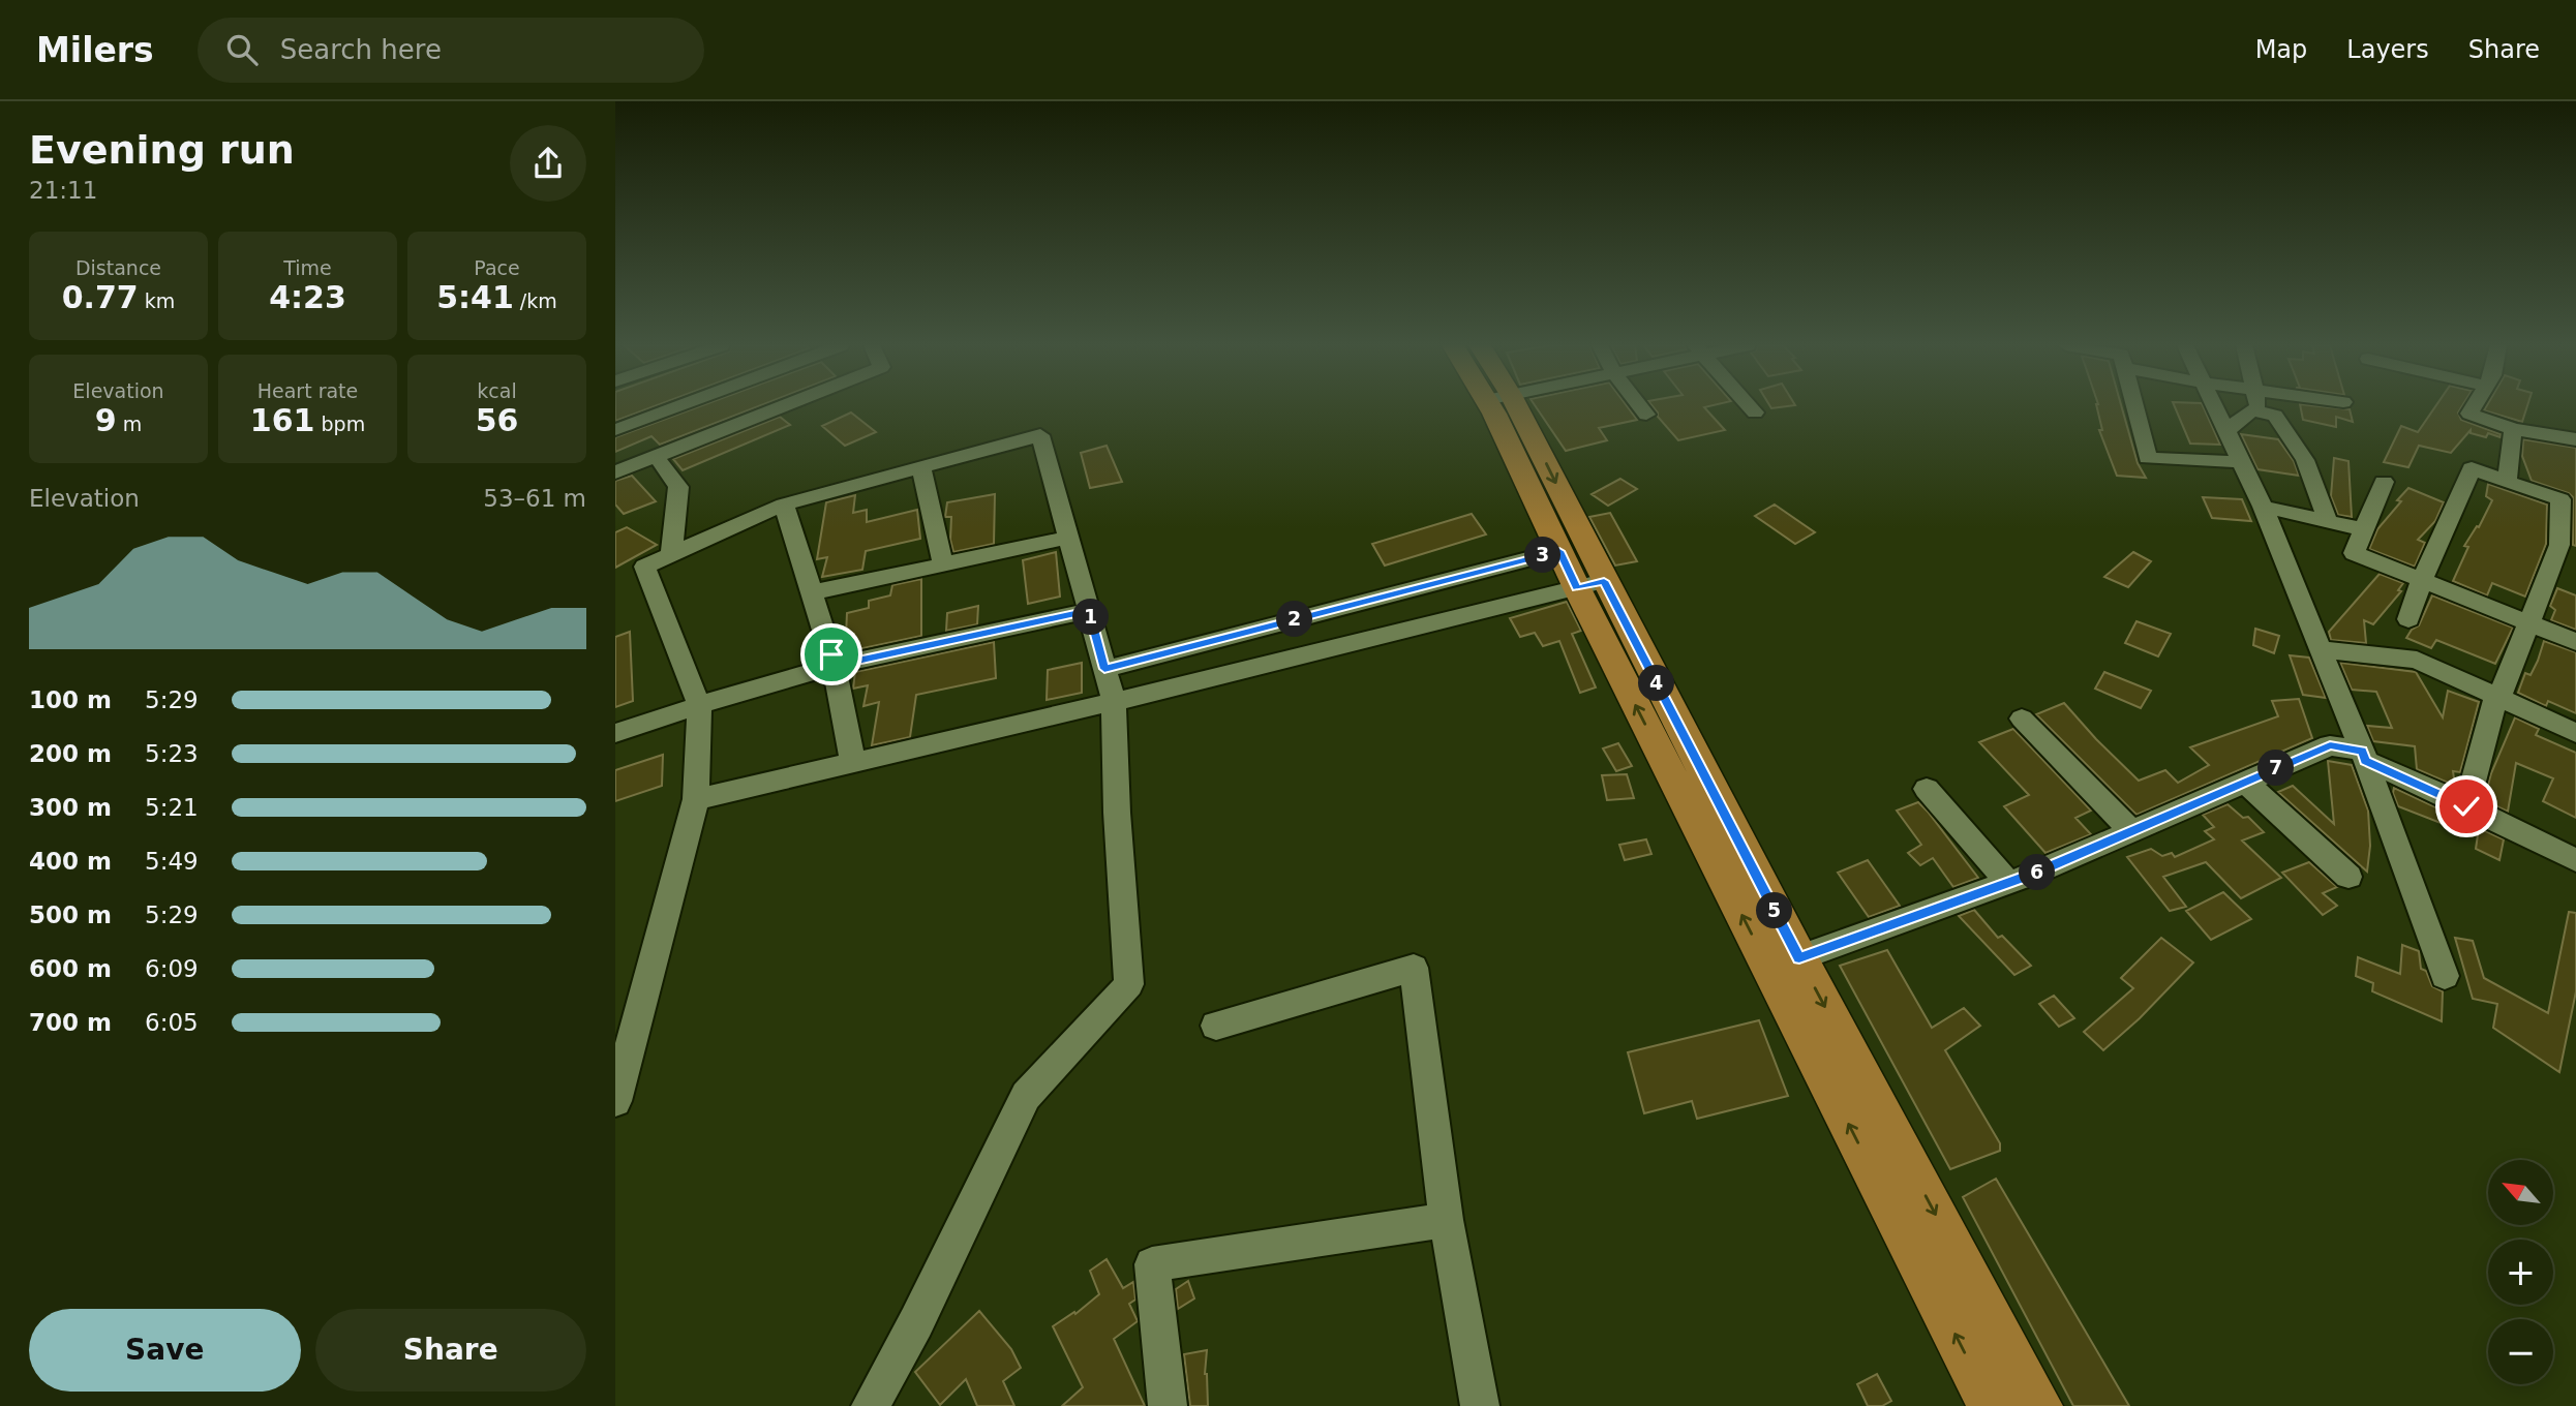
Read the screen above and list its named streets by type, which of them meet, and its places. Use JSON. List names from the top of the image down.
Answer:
{
  "north": "top left",
  "page": {
    "header": "Milers",
    "search": "Search here",
    "nav": ["Map", "Layers", "Share"],
    "heading": ["Evening run", "21:11"],
    "stats": [
      ["Distance", "0.77 km"],
      ["Time", "4:23"],
      ["Pace", "5:41 /km"],
      ["Elevation", "9 m"],
      ["Heart rate", "161 bpm"],
      ["kcal", "56"]
    ],
    "chart": ["Elevation", "53–61 m"],
    "pins": [
      "3",
      "1",
      "2",
      "4",
      "7",
      "6",
      "5"
    ],
    "list": [
      {
        "name": "100 m",
        "note": "5:29"
      },
      {
        "name": "200 m",
        "note": "5:23"
      },
      {
        "name": "300 m",
        "note": "5:21"
      },
      {
        "name": "400 m",
        "note": "5:49"
      },
      {
        "name": "500 m",
        "note": "5:29"
      },
      {
        "name": "600 m",
        "note": "6:09"
      },
      {
        "name": "700 m",
        "note": "6:05"
      }
    ],
    "map_buttons": ["+", "−"],
    "buttons": ["Save", "Share"]
  }
}
